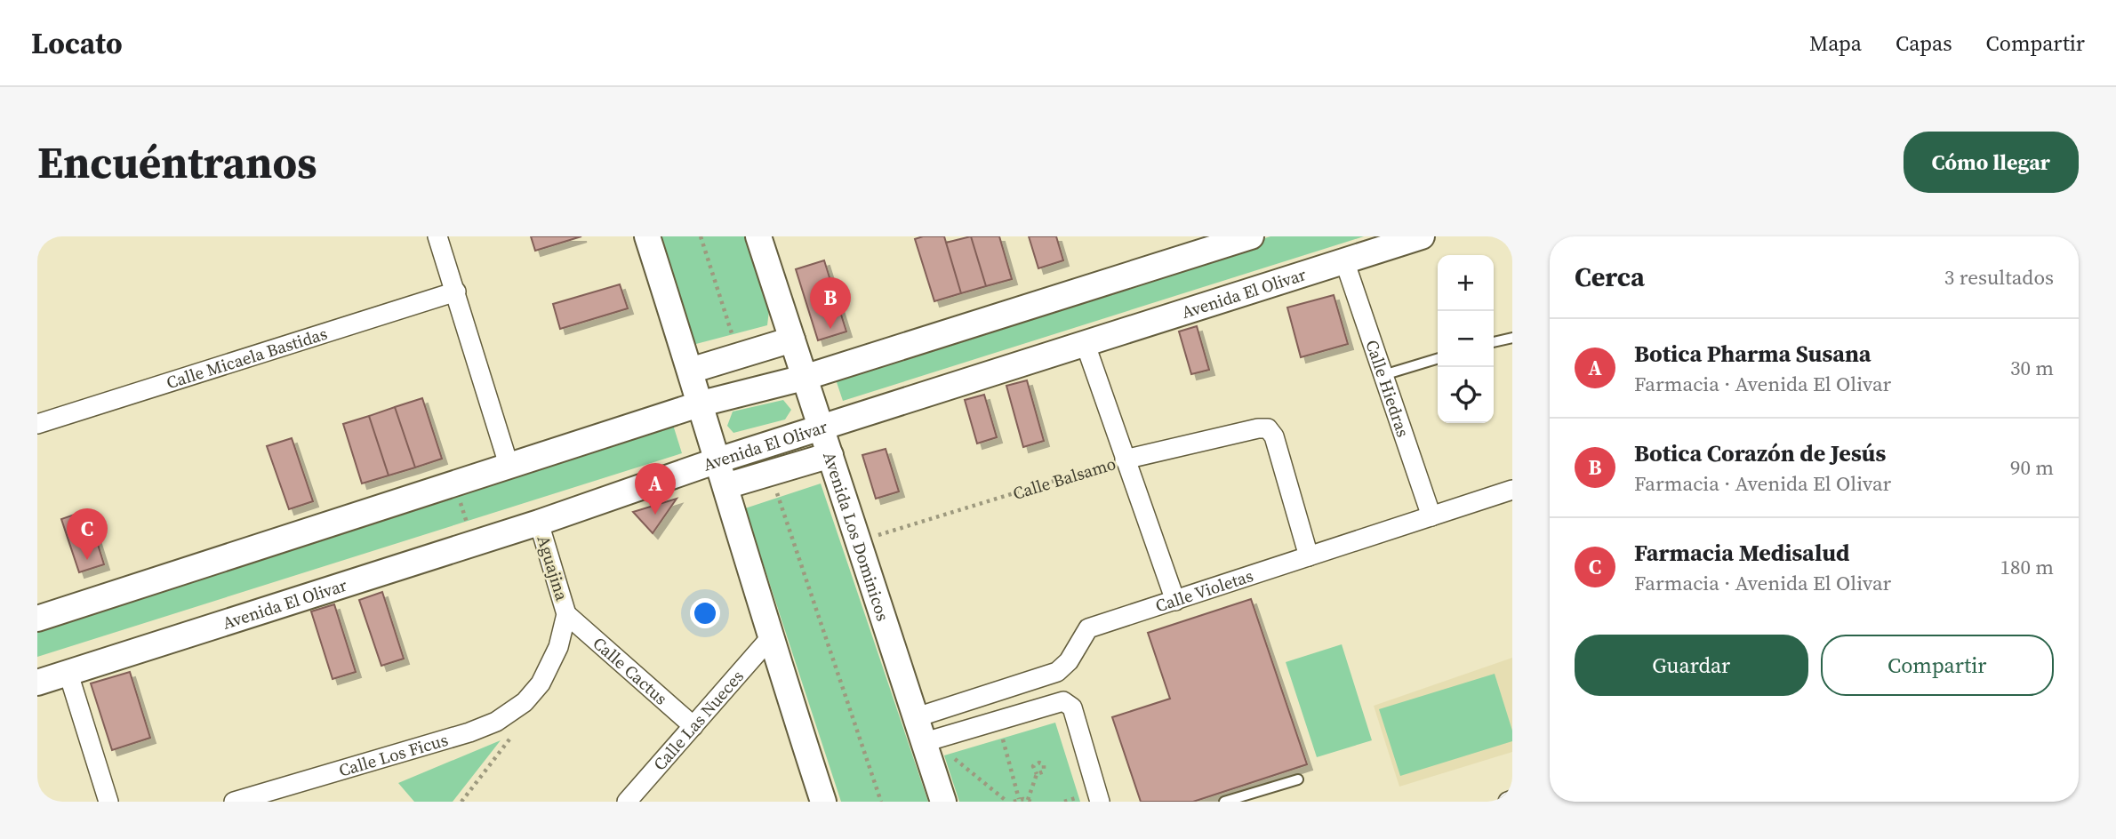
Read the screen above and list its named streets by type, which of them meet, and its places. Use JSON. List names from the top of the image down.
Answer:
{
  "streets": {
    "main road": ["Avenida El Olivar", "Avenida Los Dominicos"],
    "street": [
      "Calle Micaela Bastidas",
      "Calle Hiedras",
      "Calle Balsamo",
      "Aguajina",
      "Calle Violetas",
      "Calle Cactus",
      "Calle Las Nueces",
      "Calle Los Ficus"
    ]
  },
  "crossings": [
    ["Avenida El Olivar", "Calle Hiedras"],
    ["Avenida El Olivar", "Avenida Los Dominicos"],
    ["Avenida El Olivar", "Aguajina"],
    ["Calle Hiedras", "Calle Violetas"],
    ["Calle Balsamo", "Calle Violetas"],
    ["Avenida Los Dominicos", "Calle Violetas"],
    ["Aguajina", "Calle Cactus"],
    ["Aguajina", "Calle Los Ficus"],
    ["Calle Cactus", "Calle Las Nueces"]
  ],
  "page": {
    "header": "Locato",
    "nav": ["Mapa", "Capas", "Compartir"],
    "buttons": [
      "Cómo llegar",
      ["Guardar", "Compartir"]
    ],
    "title": "Encuéntranos",
    "heading": ["Cerca", "3 resultados"],
    "map_buttons": ["+", "−"],
    "pins": ["B", "A", "C"],
    "list": [
      {
        "mark": "A",
        "name": "Botica Pharma Susana",
        "note": "Farmacia · Avenida El Olivar",
        "value": "30 m"
      },
      {
        "mark": "B",
        "name": "Botica Corazón de Jesús",
        "note": "Farmacia · Avenida El Olivar",
        "value": "90 m"
      },
      {
        "mark": "C",
        "name": "Farmacia Medisalud",
        "note": "Farmacia · Avenida El Olivar",
        "value": "180 m"
      }
    ]
  }
}
